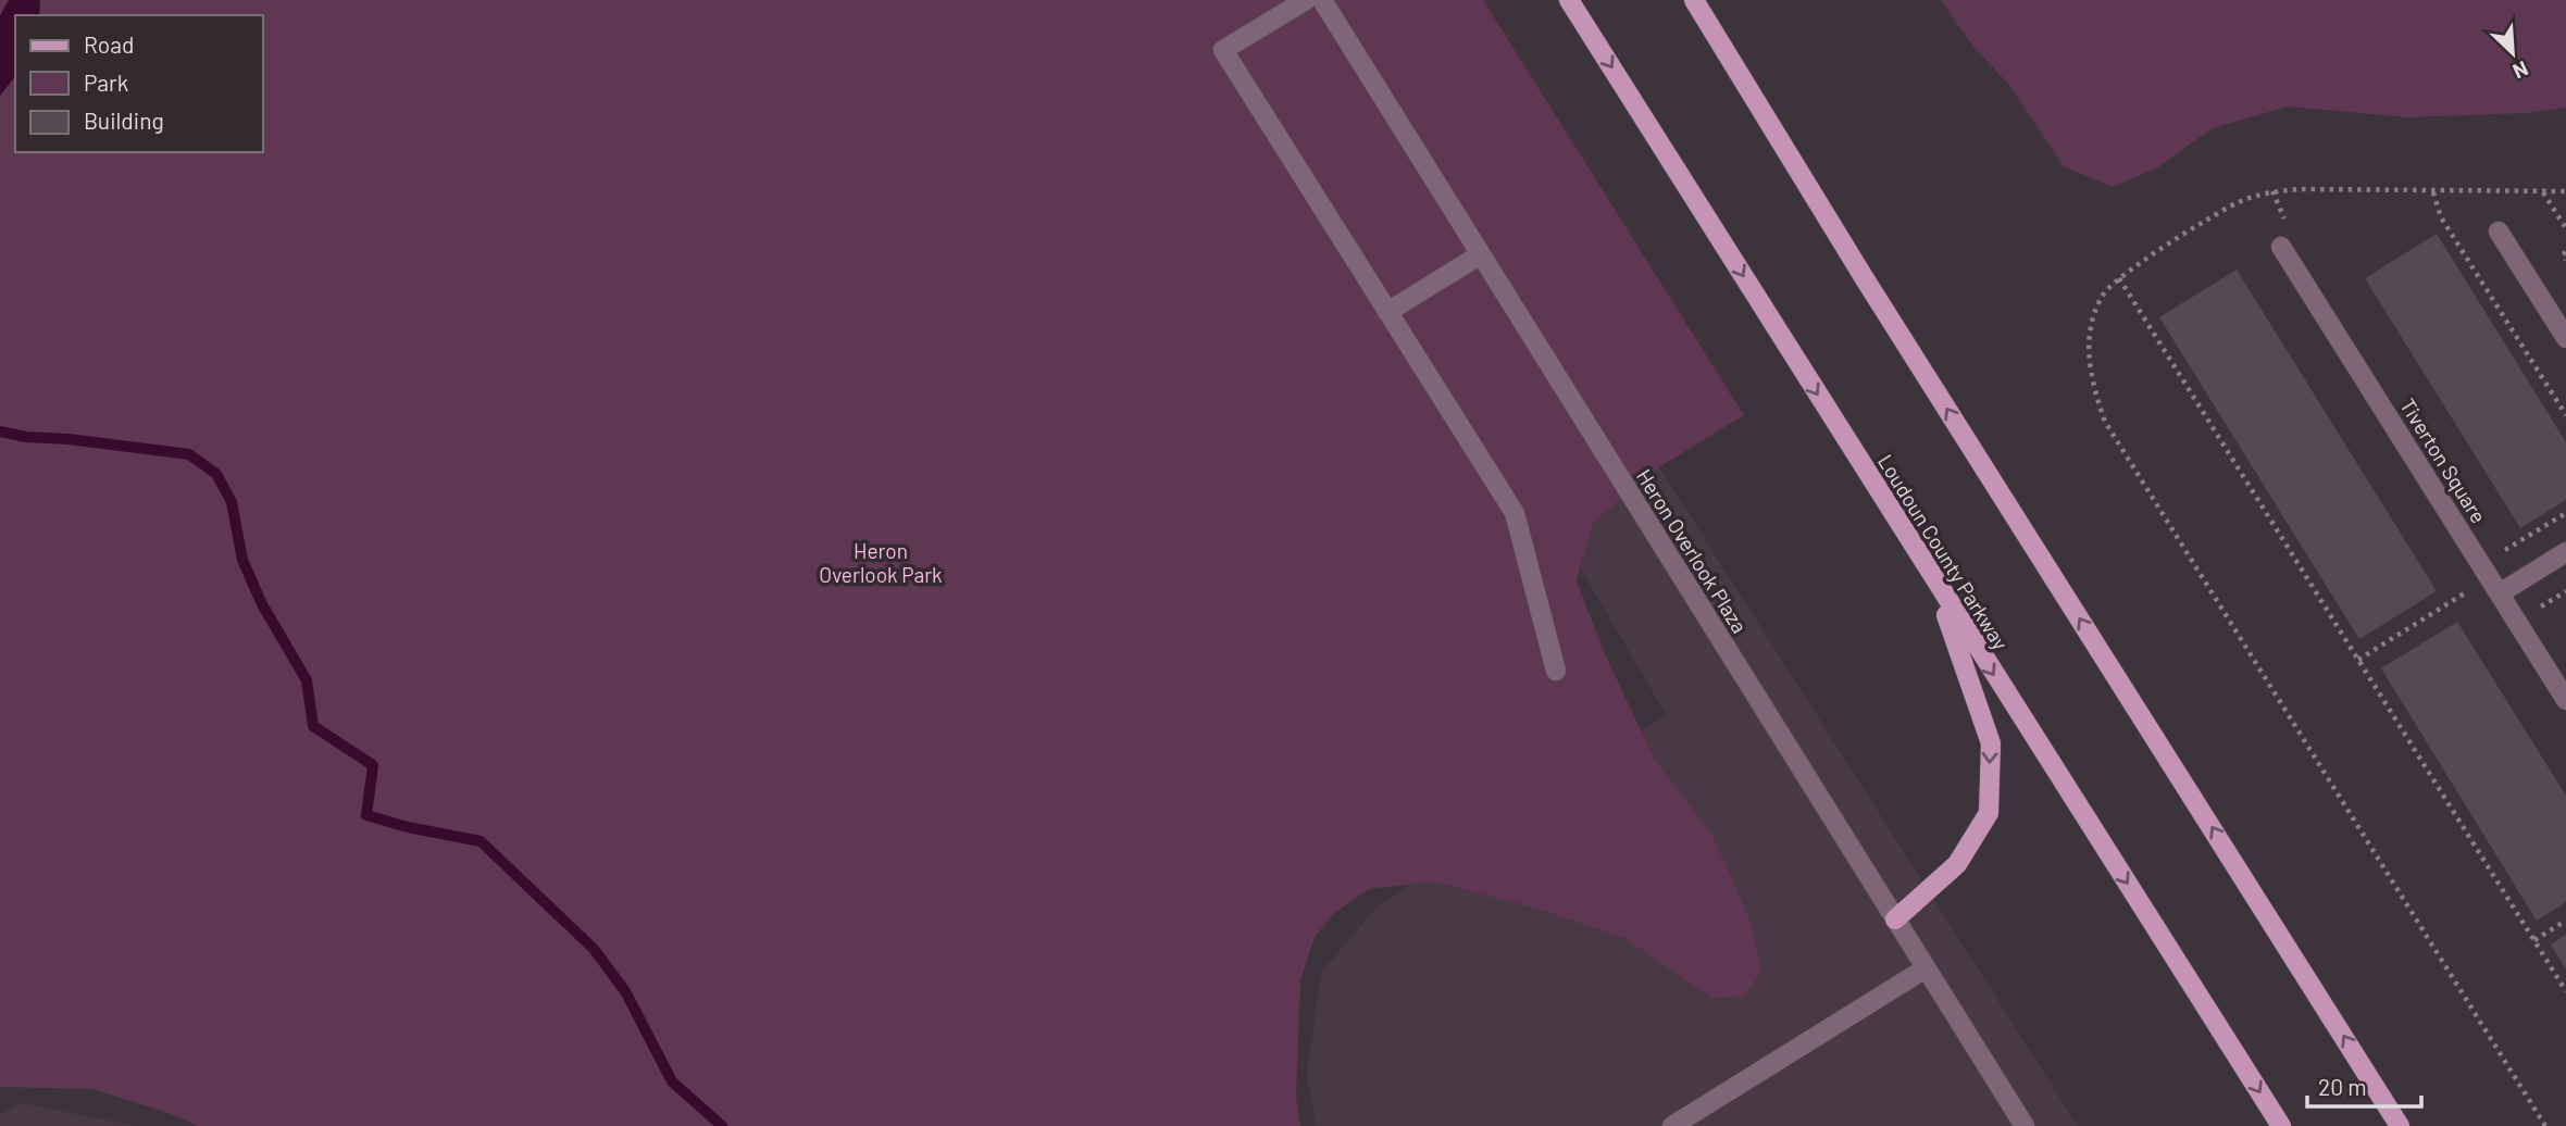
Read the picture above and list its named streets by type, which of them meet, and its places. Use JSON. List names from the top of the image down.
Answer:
{
  "streets": {
    "main road": ["Loudoun County Parkway"],
    "street": ["Tiverton Square", "Heron Overlook Plaza"]
  },
  "parks": ["Heron Overlook Park"],
  "legend": ["Road", "Park", "Building"],
  "scale_bar": "20 m",
  "north": "bottom right"
}
